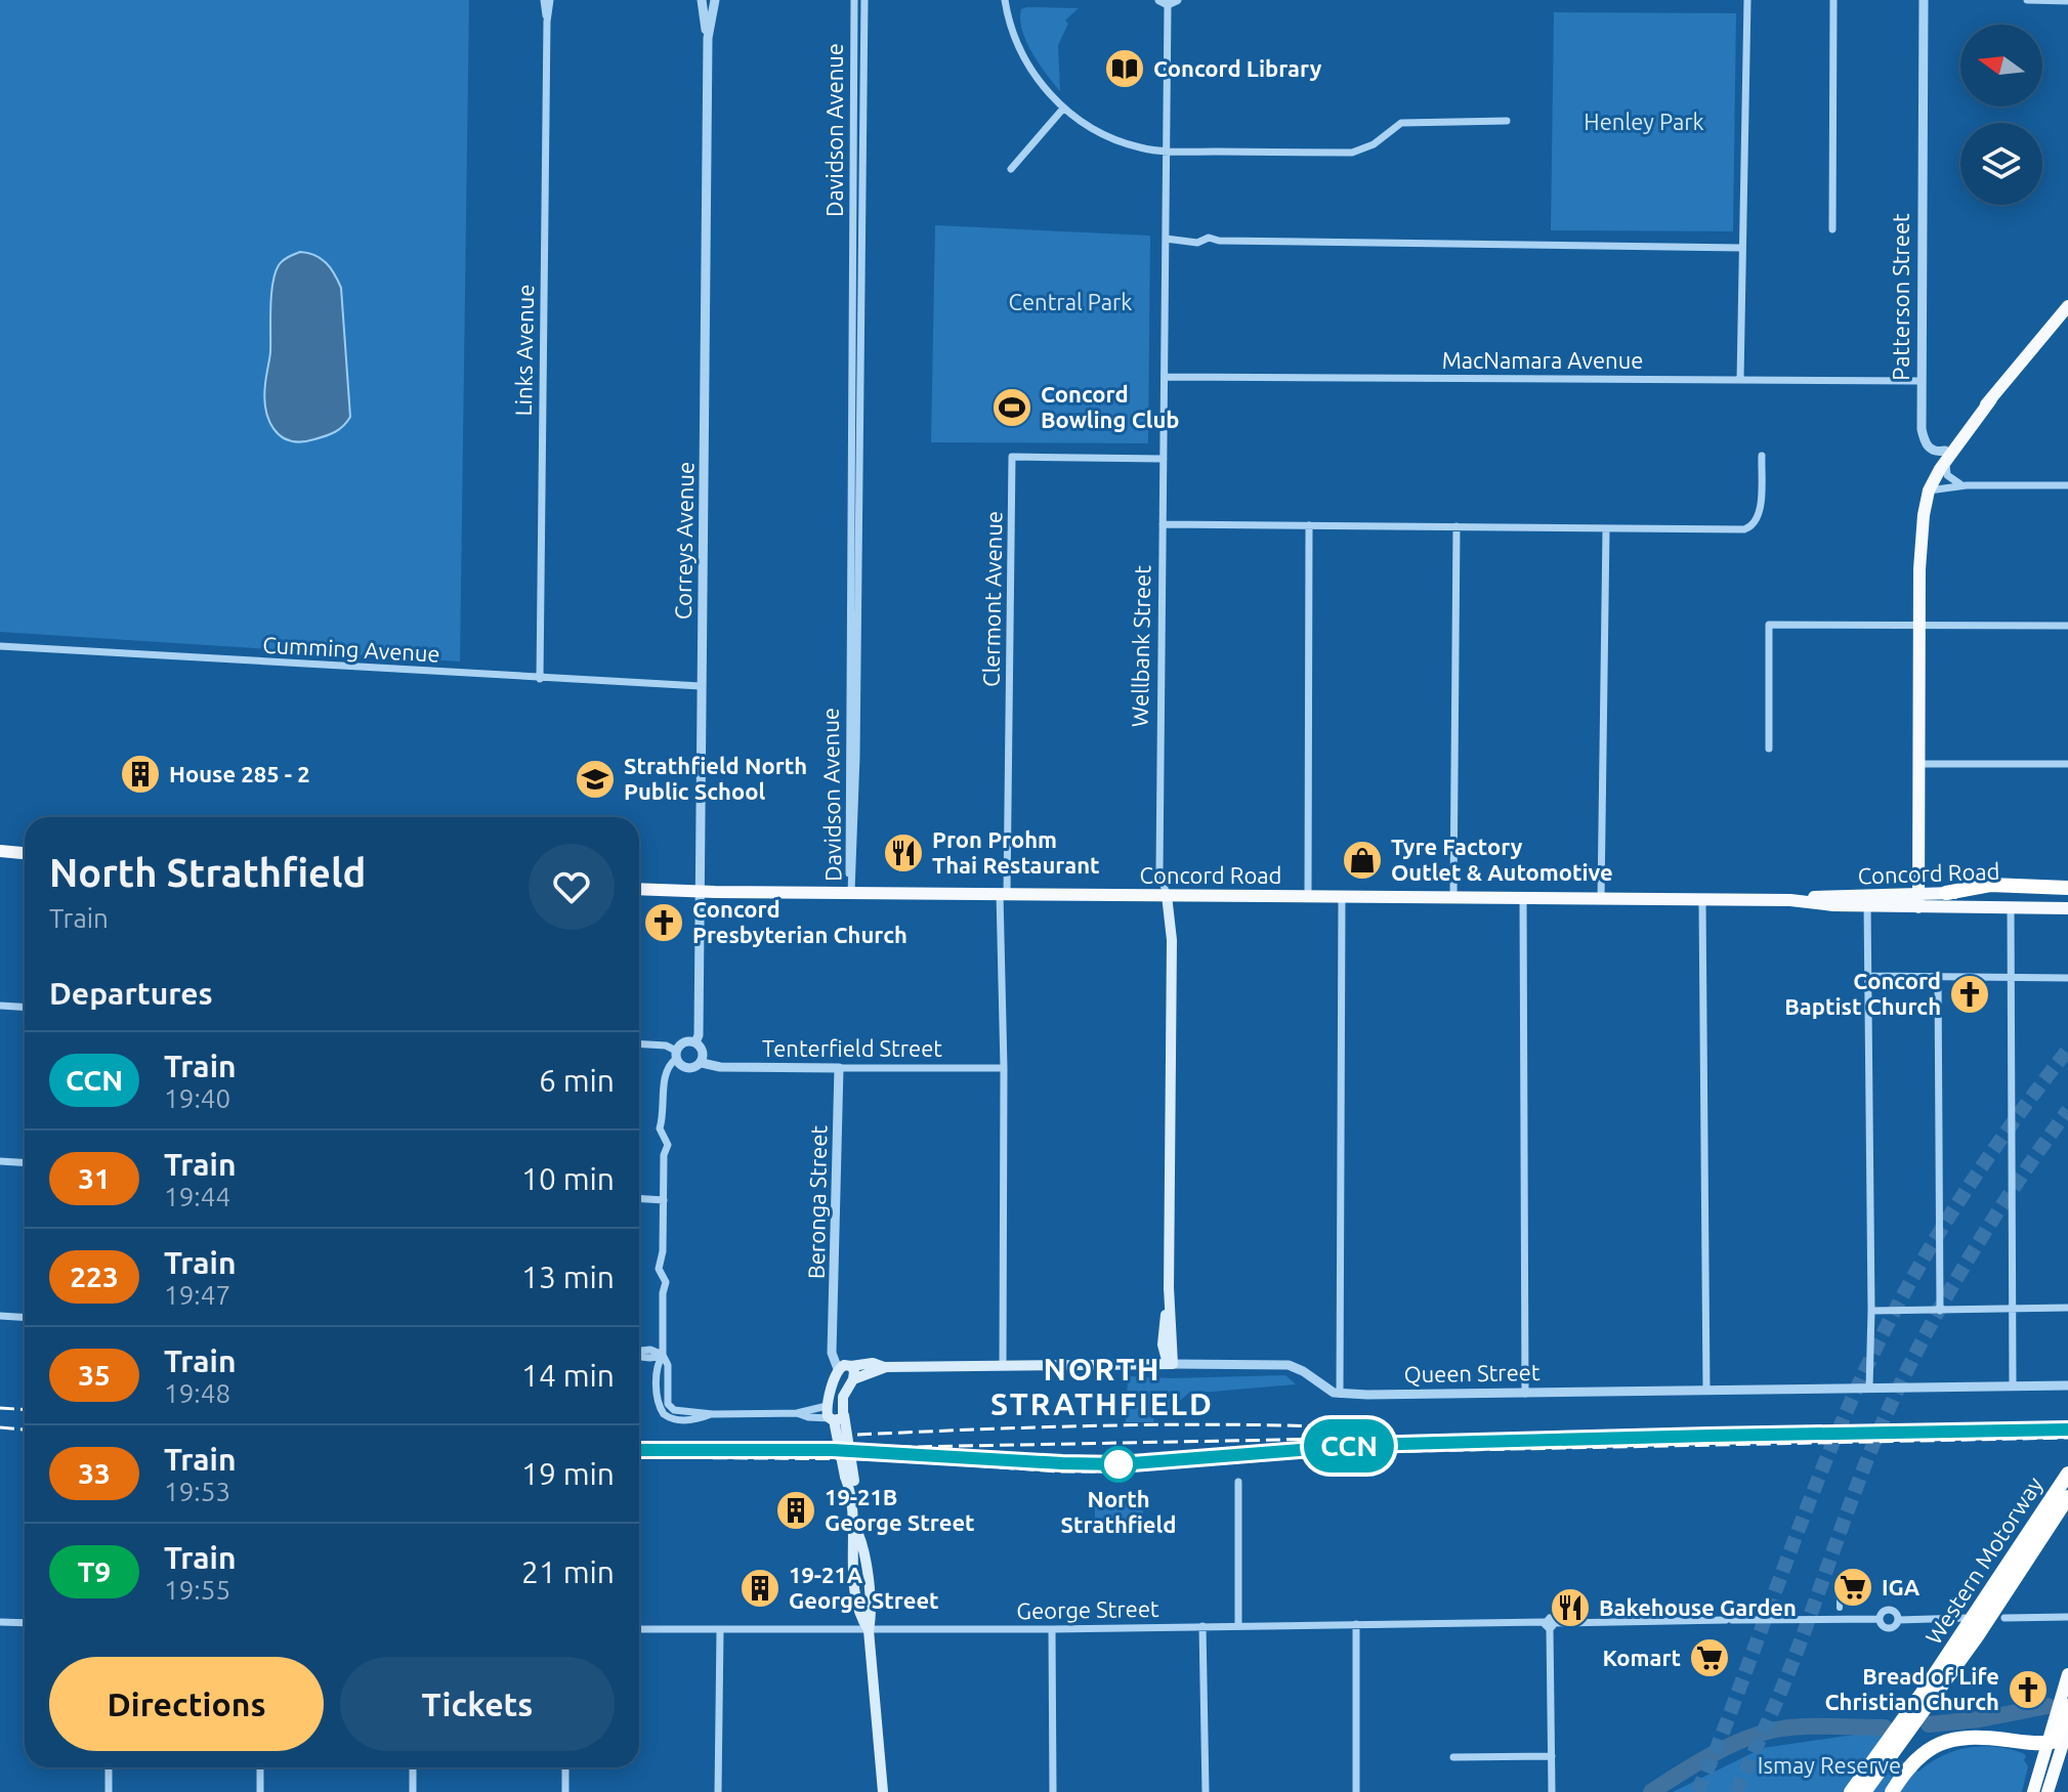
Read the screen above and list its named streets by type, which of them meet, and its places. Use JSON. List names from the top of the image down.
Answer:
{
  "streets": {
    "highway": ["Western Motorway"],
    "main road": ["Wellbank Street", "Concord Road"],
    "street": [
      "Davidson Avenue",
      "Patterson Street",
      "Links Avenue",
      "MacNamara Avenue",
      "Correys Avenue",
      "Clermont Avenue",
      "Cumming Avenue",
      "Tenterfield Street",
      "Beronga Street",
      "Queen Street",
      "George Street"
    ]
  },
  "crossings": [
    ["Davidson Avenue", "Concord Road"],
    ["Patterson Street", "MacNamara Avenue"],
    ["Links Avenue", "Cumming Avenue"],
    ["MacNamara Avenue", "Wellbank Street"],
    ["Correys Avenue", "Cumming Avenue"],
    ["Correys Avenue", "Concord Road"],
    ["Correys Avenue", "Tenterfield Street"],
    ["Clermont Avenue", "Wellbank Street"],
    ["Clermont Avenue", "Concord Road"],
    ["Wellbank Street", "Concord Road"],
    ["Tenterfield Street", "Beronga Street"]
  ],
  "districts": ["NORTH STRATHFIELD"],
  "parks": ["Henley Park", "Central Park", "Ismay Reserve"],
  "places": {
    "library": ["Concord Library"],
    "sports": ["Concord Bowling Club"],
    "building": ["House 285 - 2", "19-21B George Street", "19-21A George Street"],
    "school or university": ["Strathfield North Public School"],
    "restaurant": ["Pron Prohm Thai Restaurant", "Bakehouse Garden"],
    "shop": ["Tyre Factory Outlet & Automotive"],
    "church": ["Concord Presbyterian Church", "Concord Baptist Church", "Bread of Life Christian Church"],
    "other": ["North Strathfield"],
    "supermarket": ["IGA", "Komart"]
  },
  "north": "left",
  "page": {
    "on_map": "CCN",
    "heading": [
      ["North Strathfield", "Train"],
      "Departures"
    ],
    "list": [
      {
        "mark": "CCN",
        "name": "Train",
        "note": "19:40",
        "value": "6 min"
      },
      {
        "mark": "31",
        "name": "Train",
        "note": "19:44",
        "value": "10 min"
      },
      {
        "mark": "223",
        "name": "Train",
        "note": "19:47",
        "value": "13 min"
      },
      {
        "mark": "35",
        "name": "Train",
        "note": "19:48",
        "value": "14 min"
      },
      {
        "mark": "33",
        "name": "Train",
        "note": "19:53",
        "value": "19 min"
      },
      {
        "mark": "T9",
        "name": "Train",
        "note": "19:55",
        "value": "21 min"
      }
    ],
    "buttons": ["Directions", "Tickets"]
  }
}
